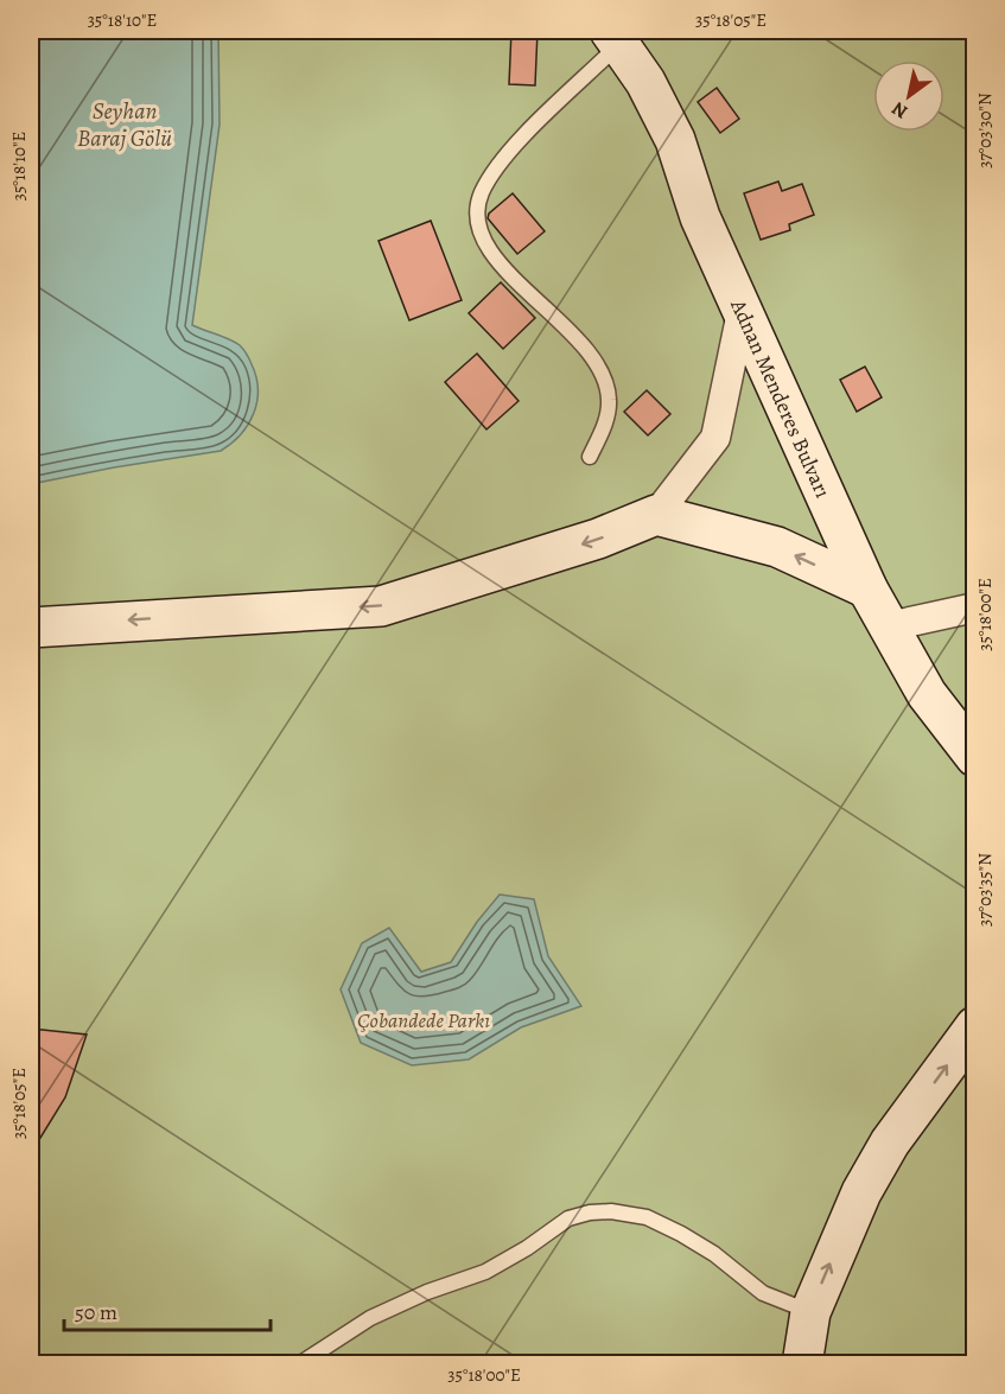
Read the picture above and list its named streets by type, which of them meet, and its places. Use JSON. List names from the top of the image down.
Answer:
{
  "streets": {
    "main road": ["Adnan Menderes Bulvarı"]
  },
  "water": ["Seyhan Baraj Gölü"],
  "parks": ["Çobandede Parkı"],
  "scale_bar": "50 m",
  "north": "bottom left",
  "coordinates": [
    "35°18'10\"E",
    "35°18'05\"E",
    "37°03'30\"N",
    "35°18'00\"E",
    "37°03'35\"N"
  ]
}
